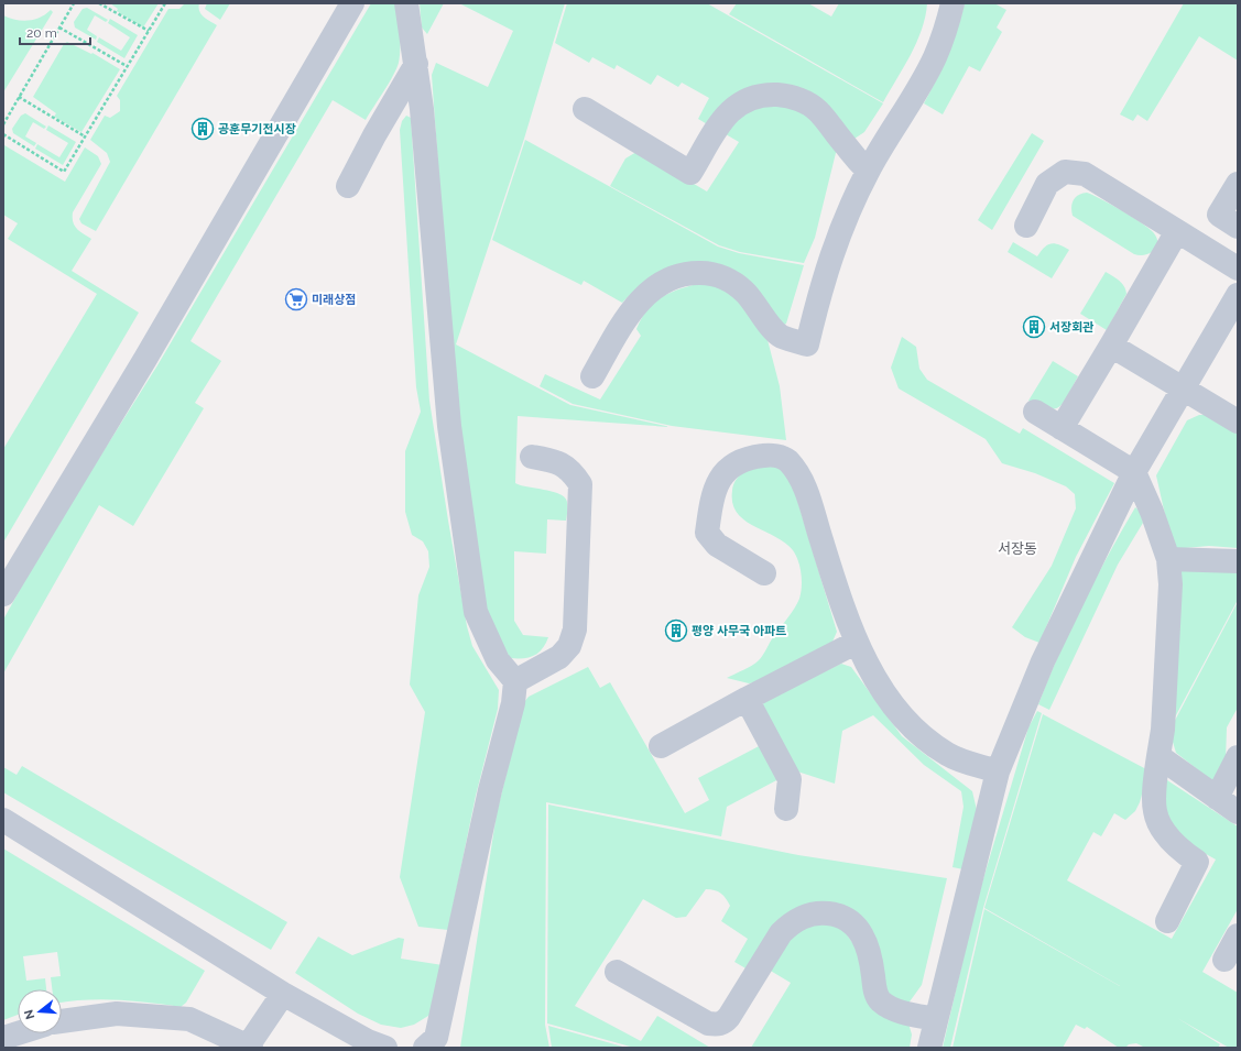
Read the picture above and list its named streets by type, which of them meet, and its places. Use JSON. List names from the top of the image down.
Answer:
{
  "districts": ["서장동"],
  "places": {
    "building": ["공훈무기전시장", "서장회관", "평양 사무국 아파트"],
    "supermarket": ["미래상점"]
  },
  "scale_bar": "20 m",
  "north": "left"
}
